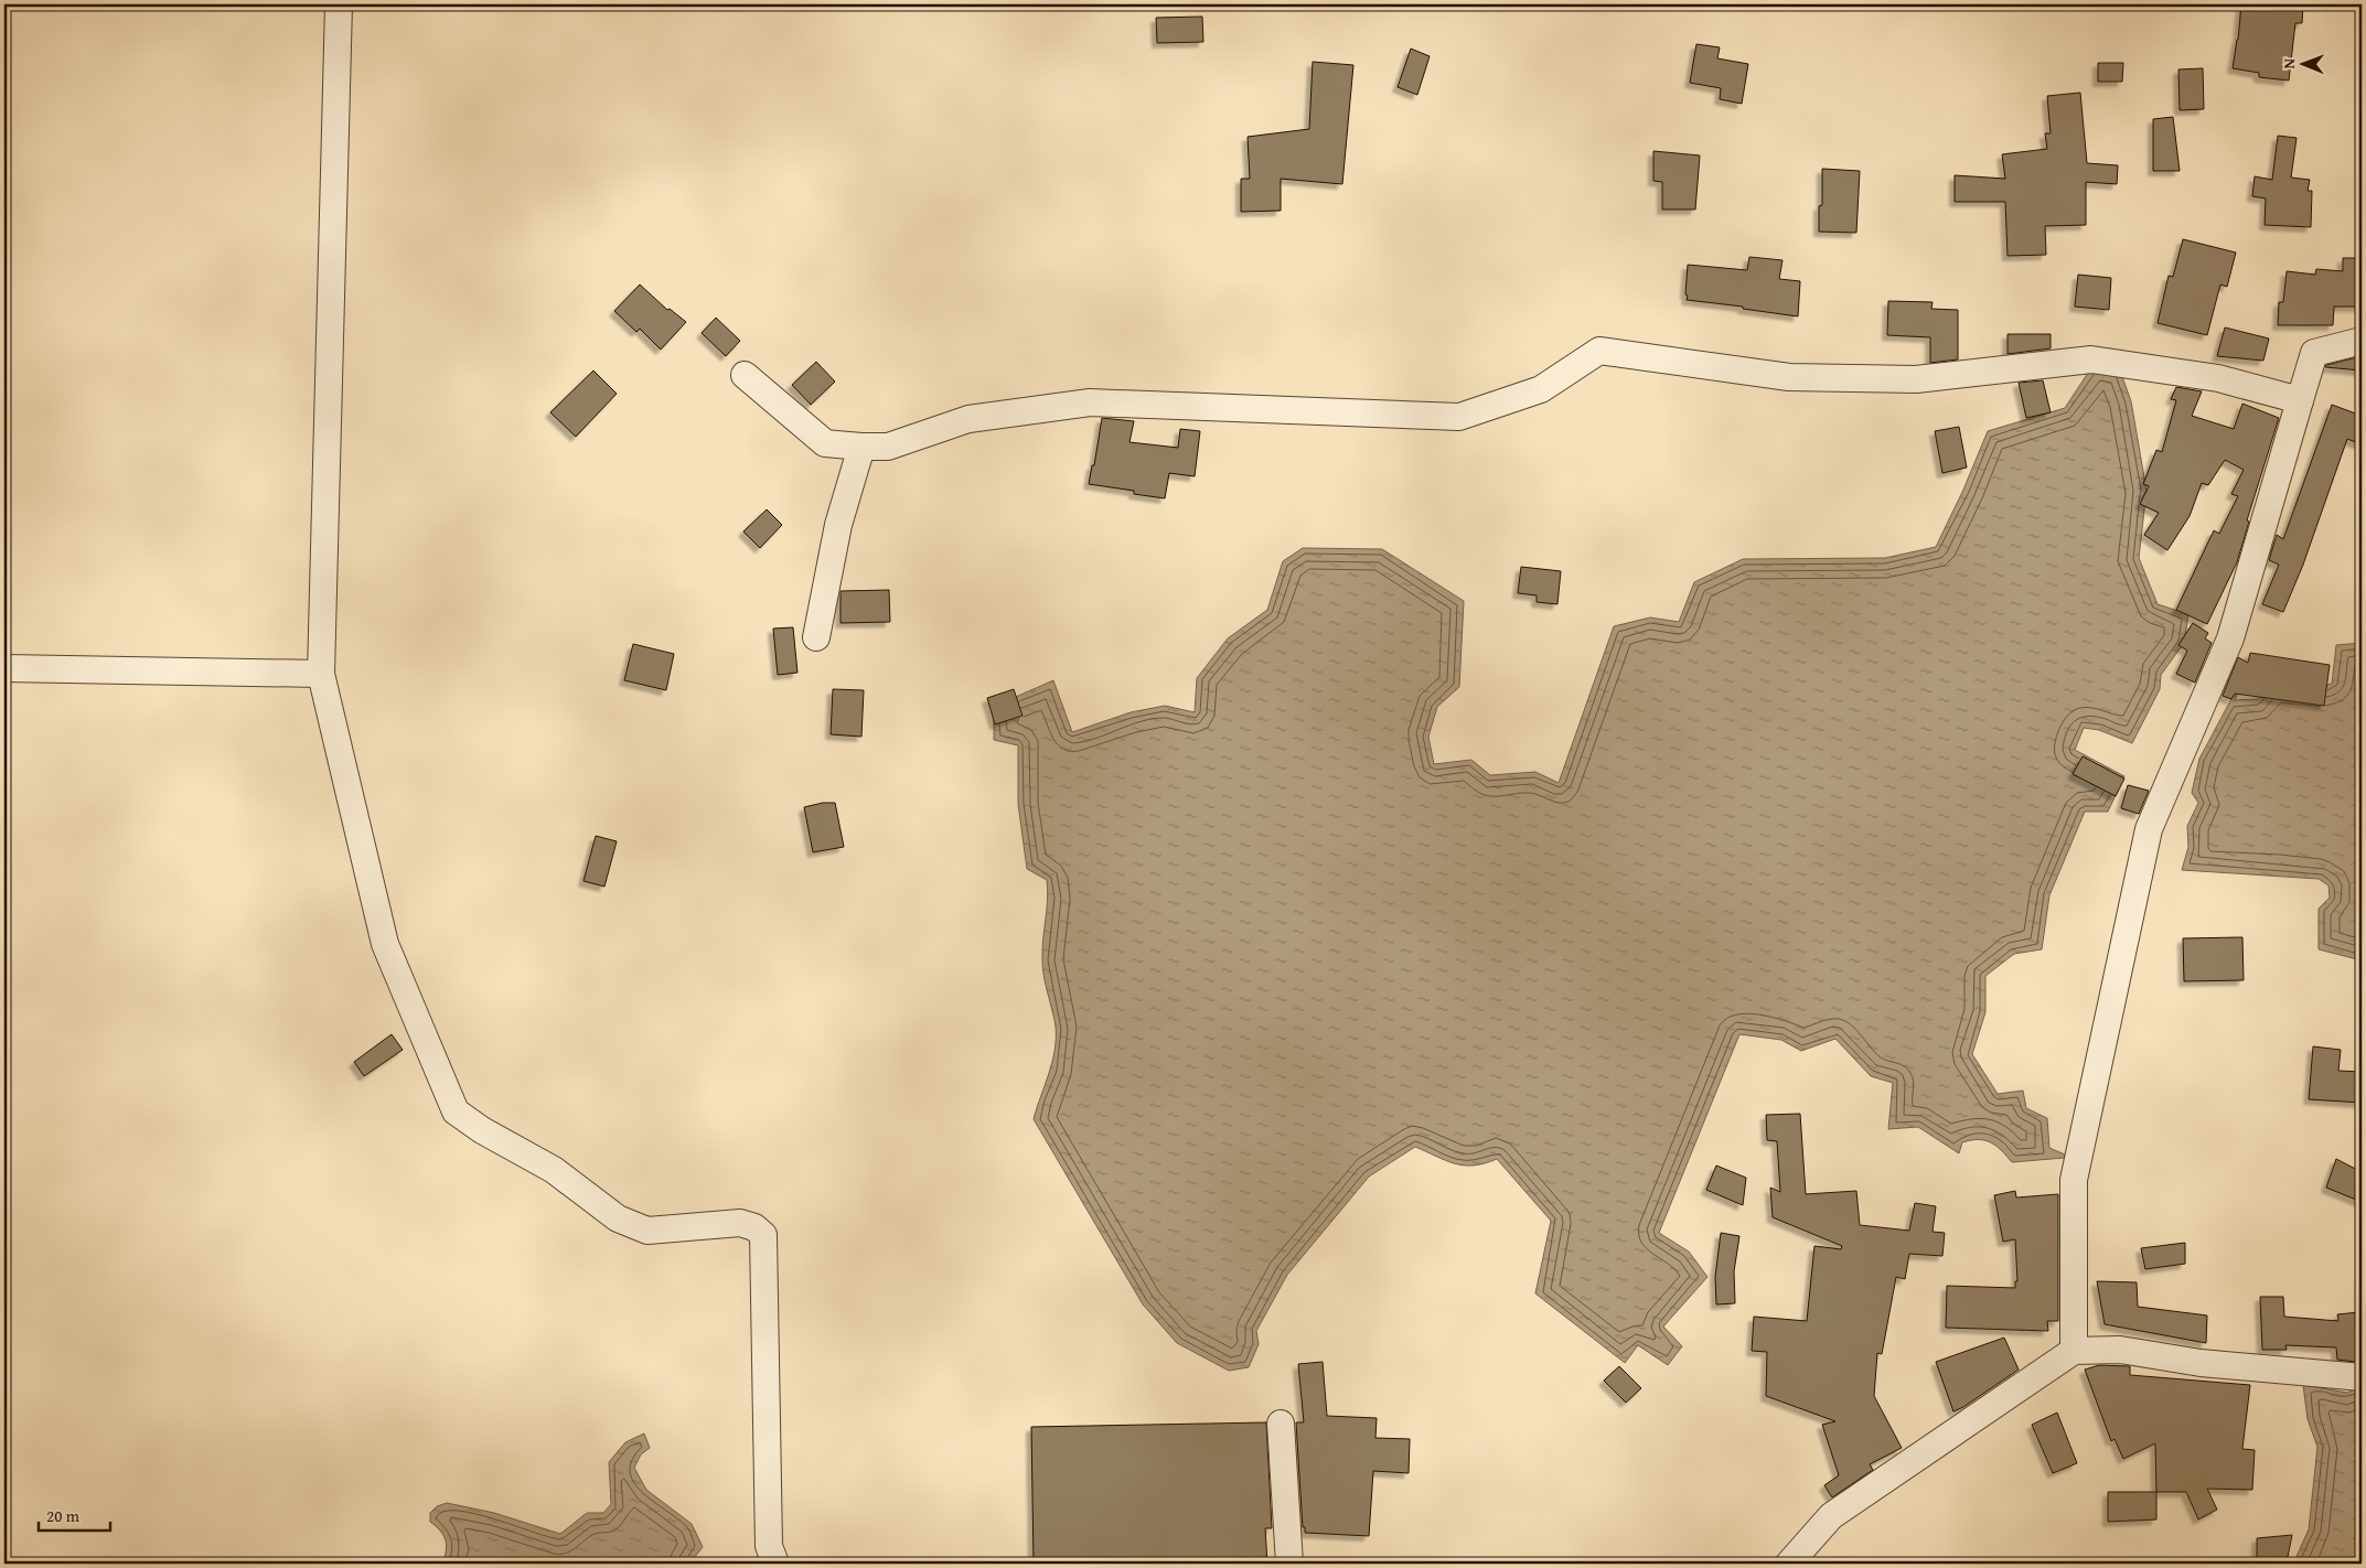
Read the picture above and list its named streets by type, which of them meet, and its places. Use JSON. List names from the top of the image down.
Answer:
{
  "scale_bar": "20 m",
  "north": "left"
}
